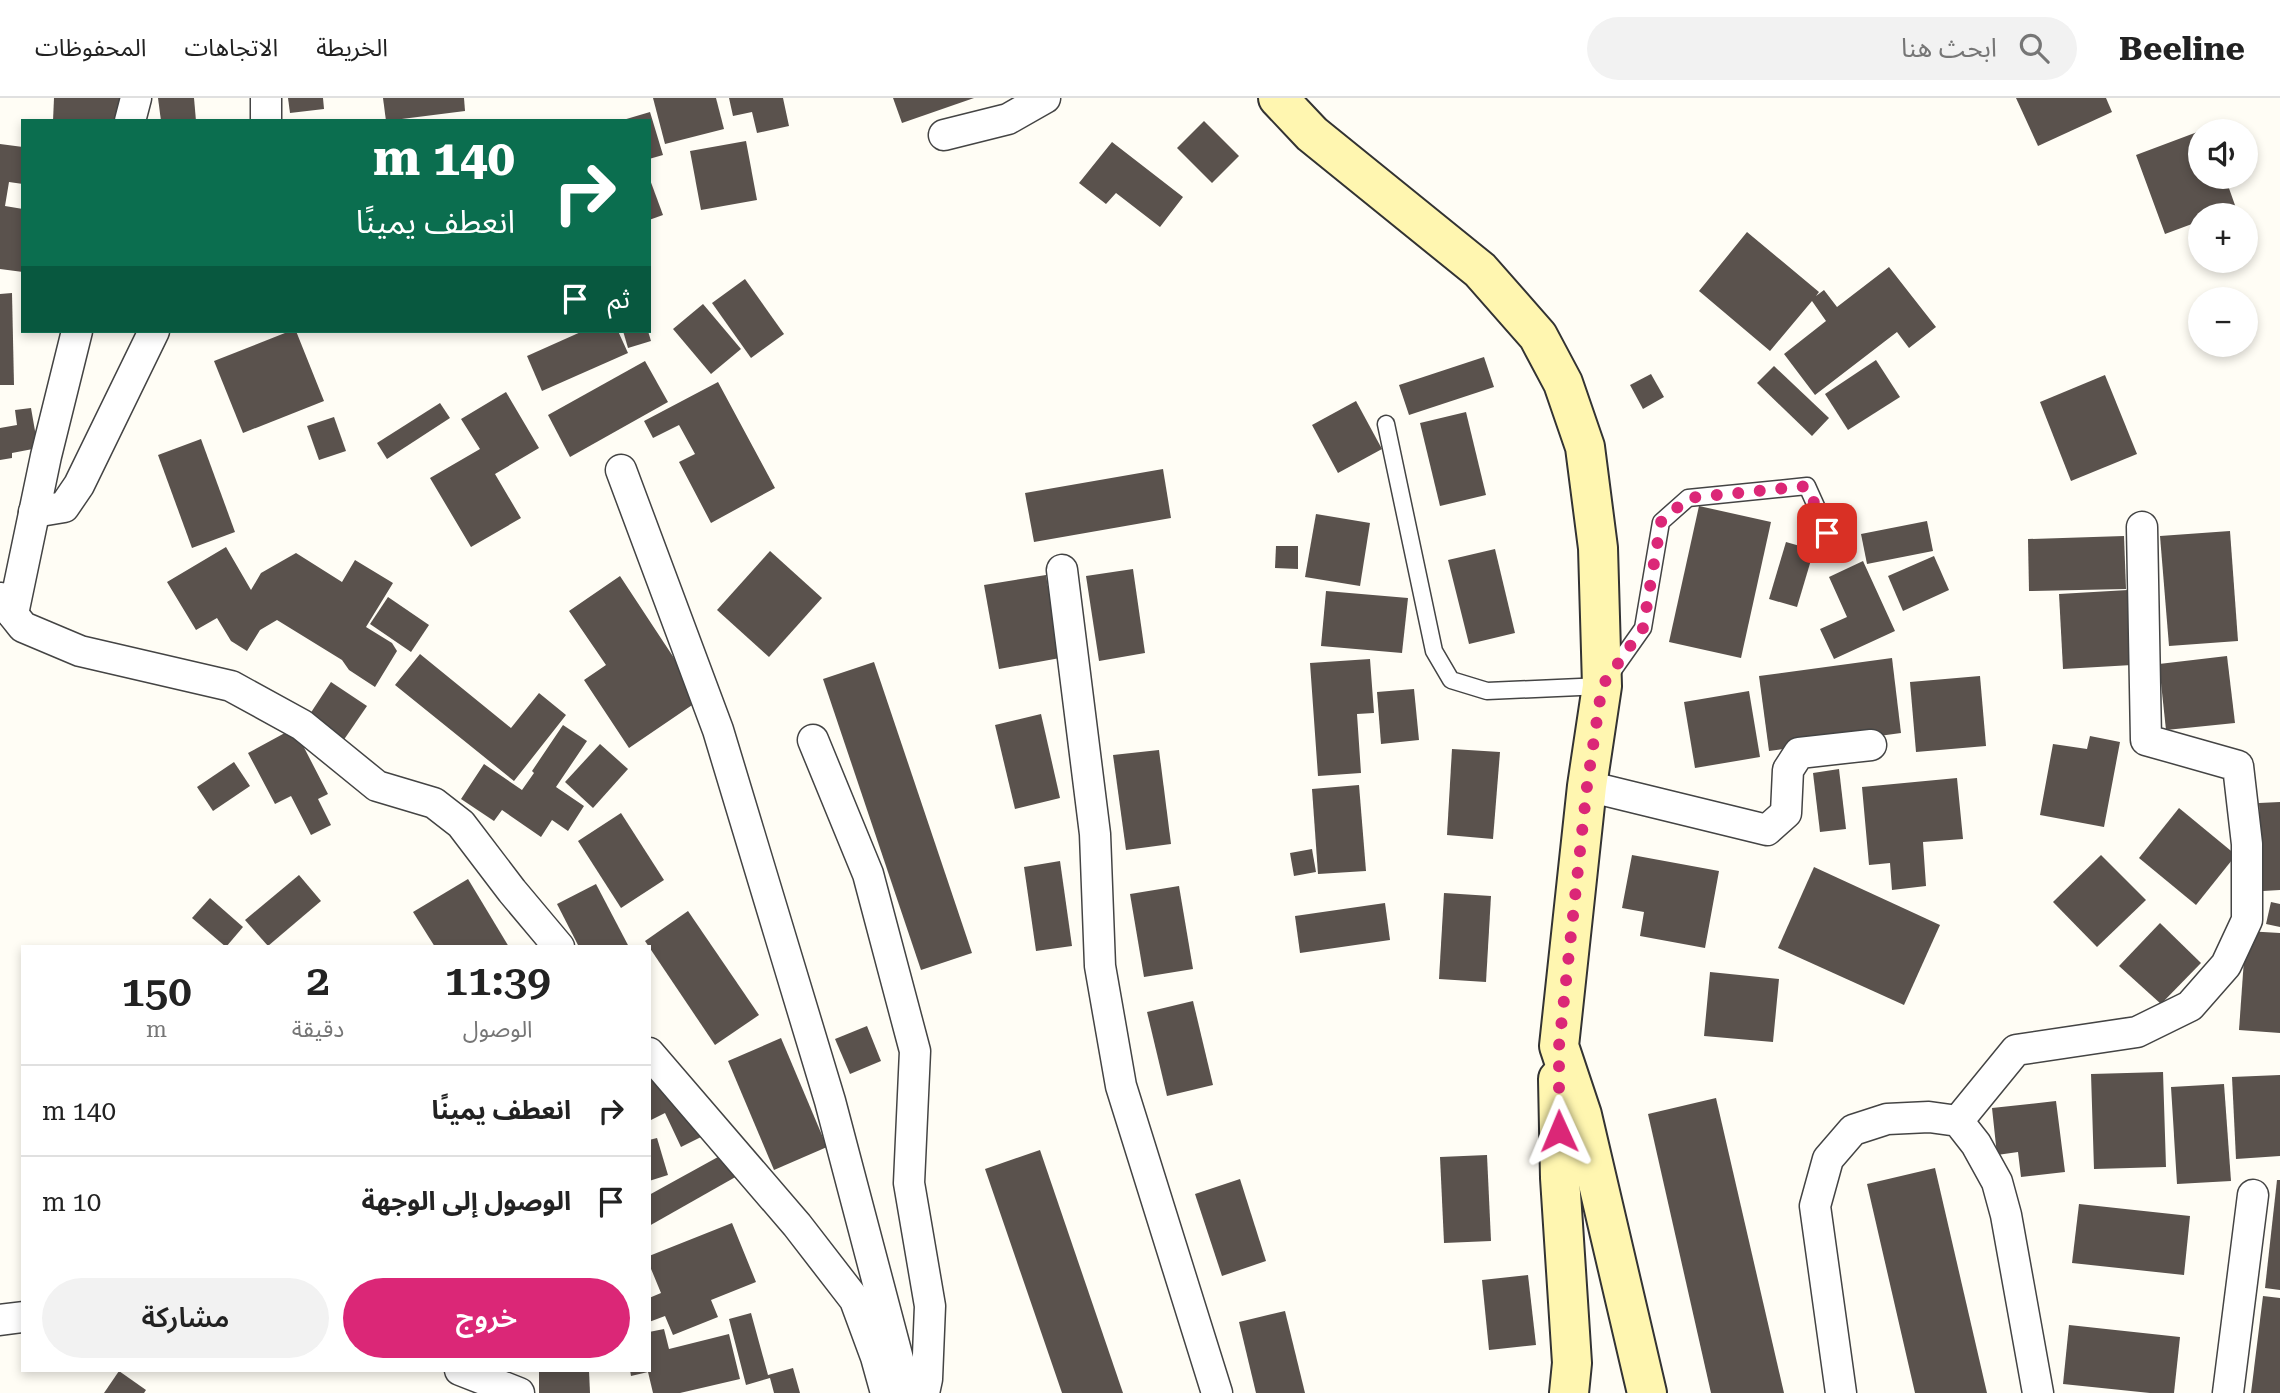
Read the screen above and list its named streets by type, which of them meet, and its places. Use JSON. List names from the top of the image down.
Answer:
{
  "page": {
    "header": "Beeline",
    "search": "ابحث هنا",
    "nav": ["الخريطة", "الاتجاهات", "المحفوظات"],
    "map_buttons": ["+", "−"],
    "turn": ["140 m", "انعطف يمينًا"],
    "then": "ثم",
    "eta": [
      "11:39",
      "الوصول",
      "2",
      "دقيقة",
      "150",
      "m"
    ],
    "list": [
      {
        "name": "انعطف يمينًا",
        "value": "140 m"
      },
      {
        "name": "الوصول إلى الوجهة",
        "value": "10 m"
      }
    ],
    "buttons": ["خروج", "مشاركة"]
  }
}
